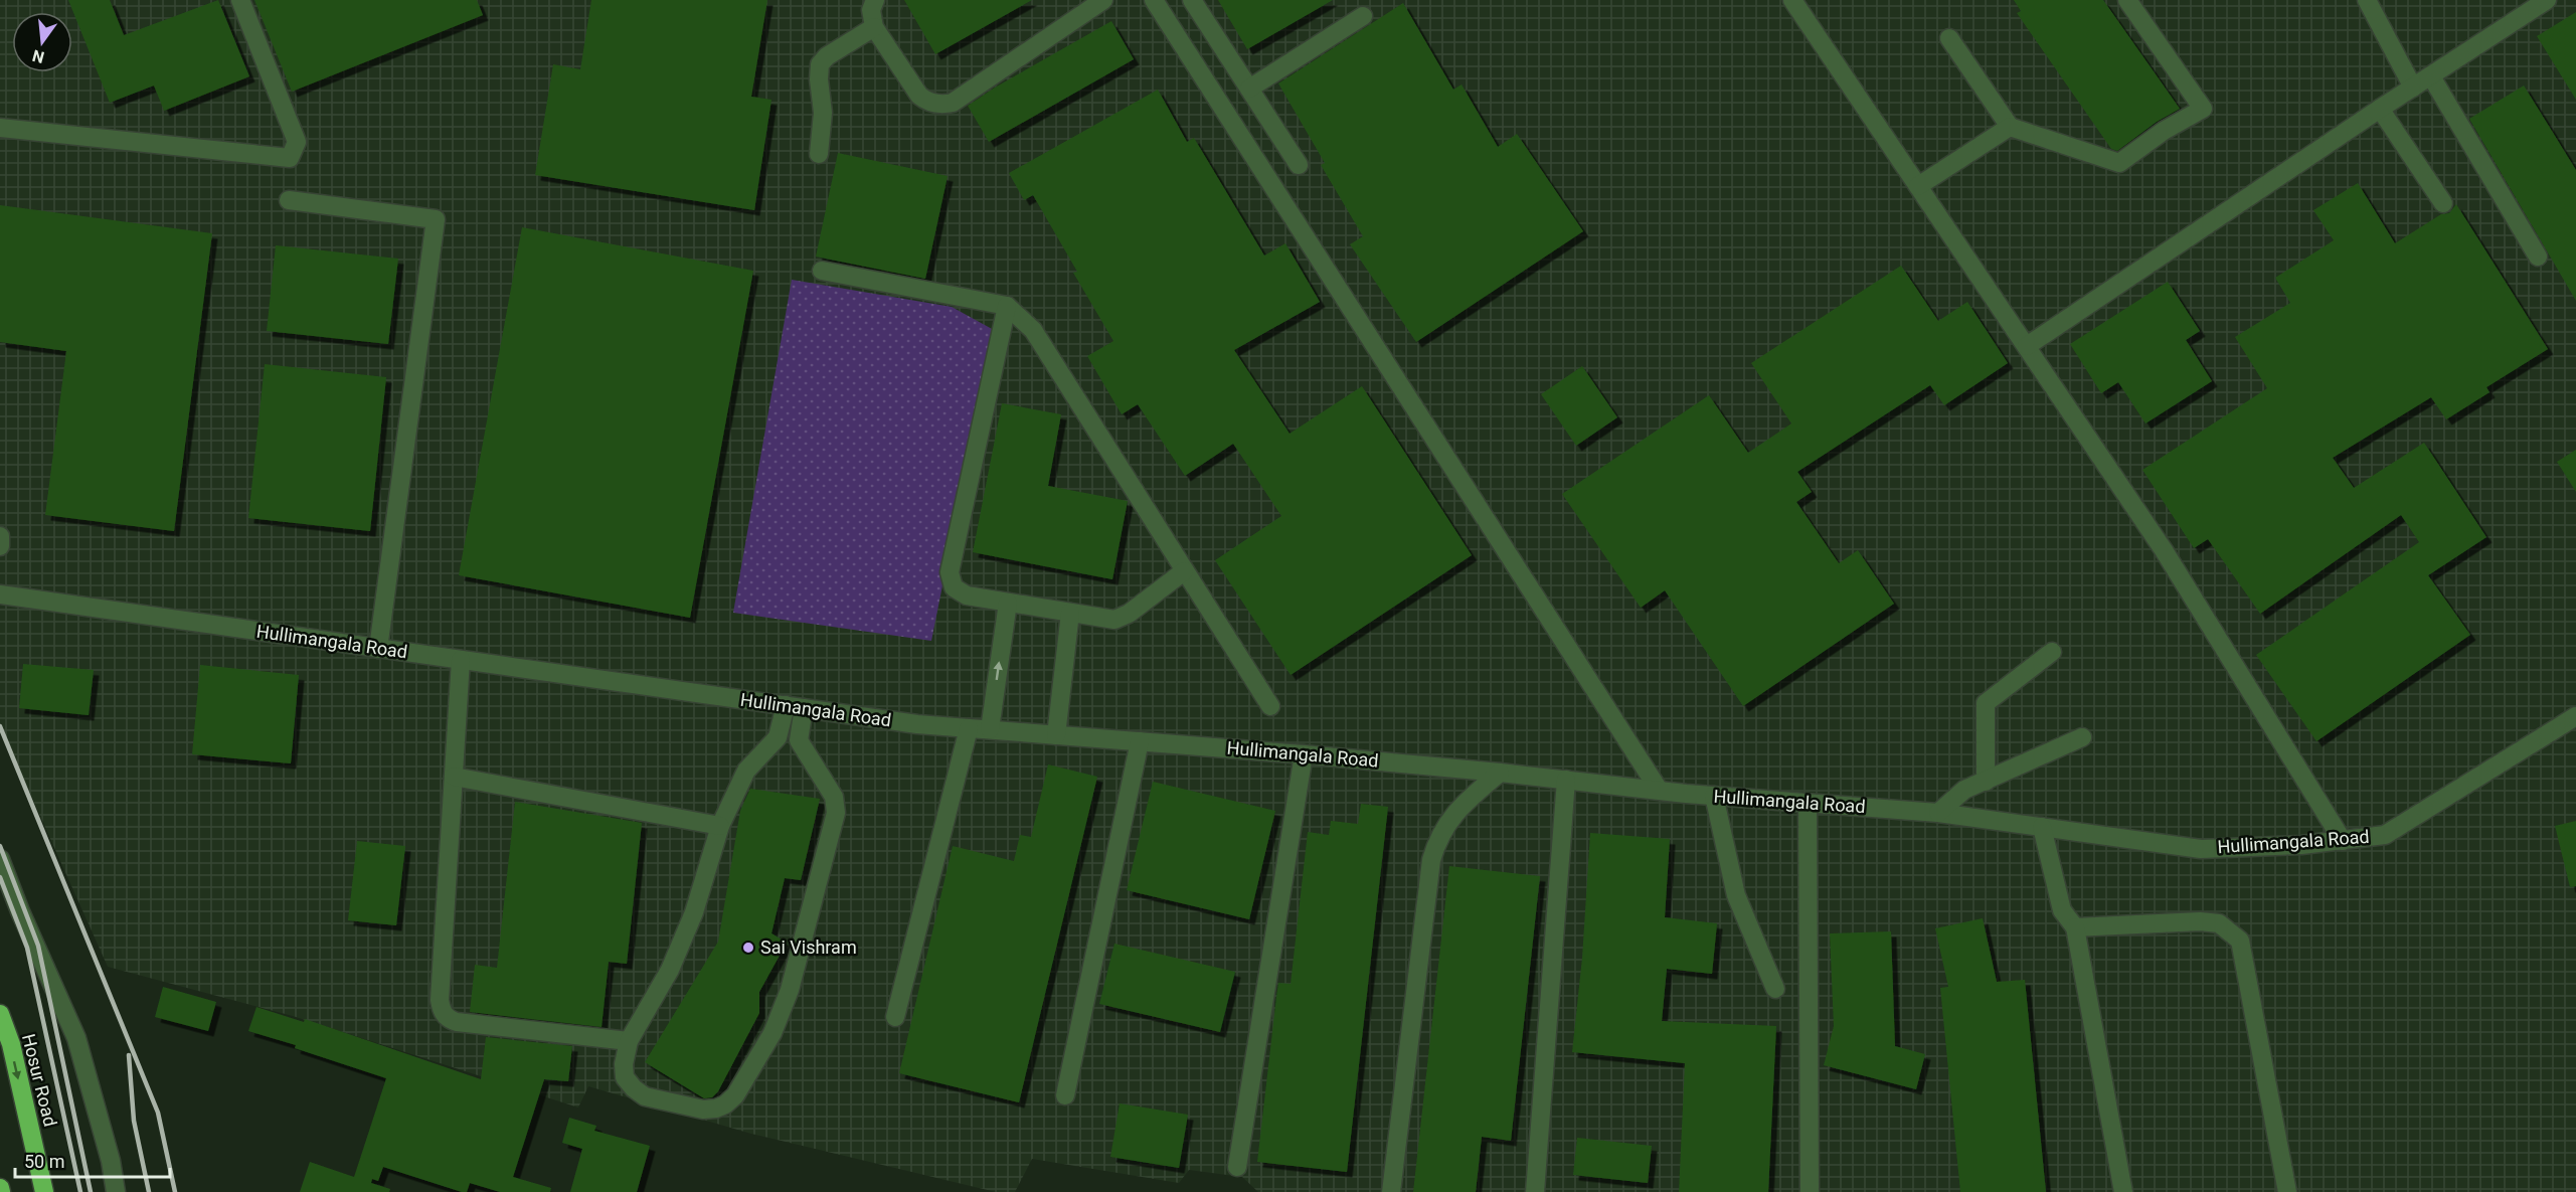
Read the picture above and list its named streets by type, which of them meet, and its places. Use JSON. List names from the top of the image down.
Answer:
{
  "streets": {
    "highway": ["Hosur Road"],
    "street": ["Hullimangala Road"]
  },
  "one_way": ["Hosur Road"],
  "places": ["Sai Vishram"],
  "scale_bar": "50 m",
  "north": "bottom"
}
